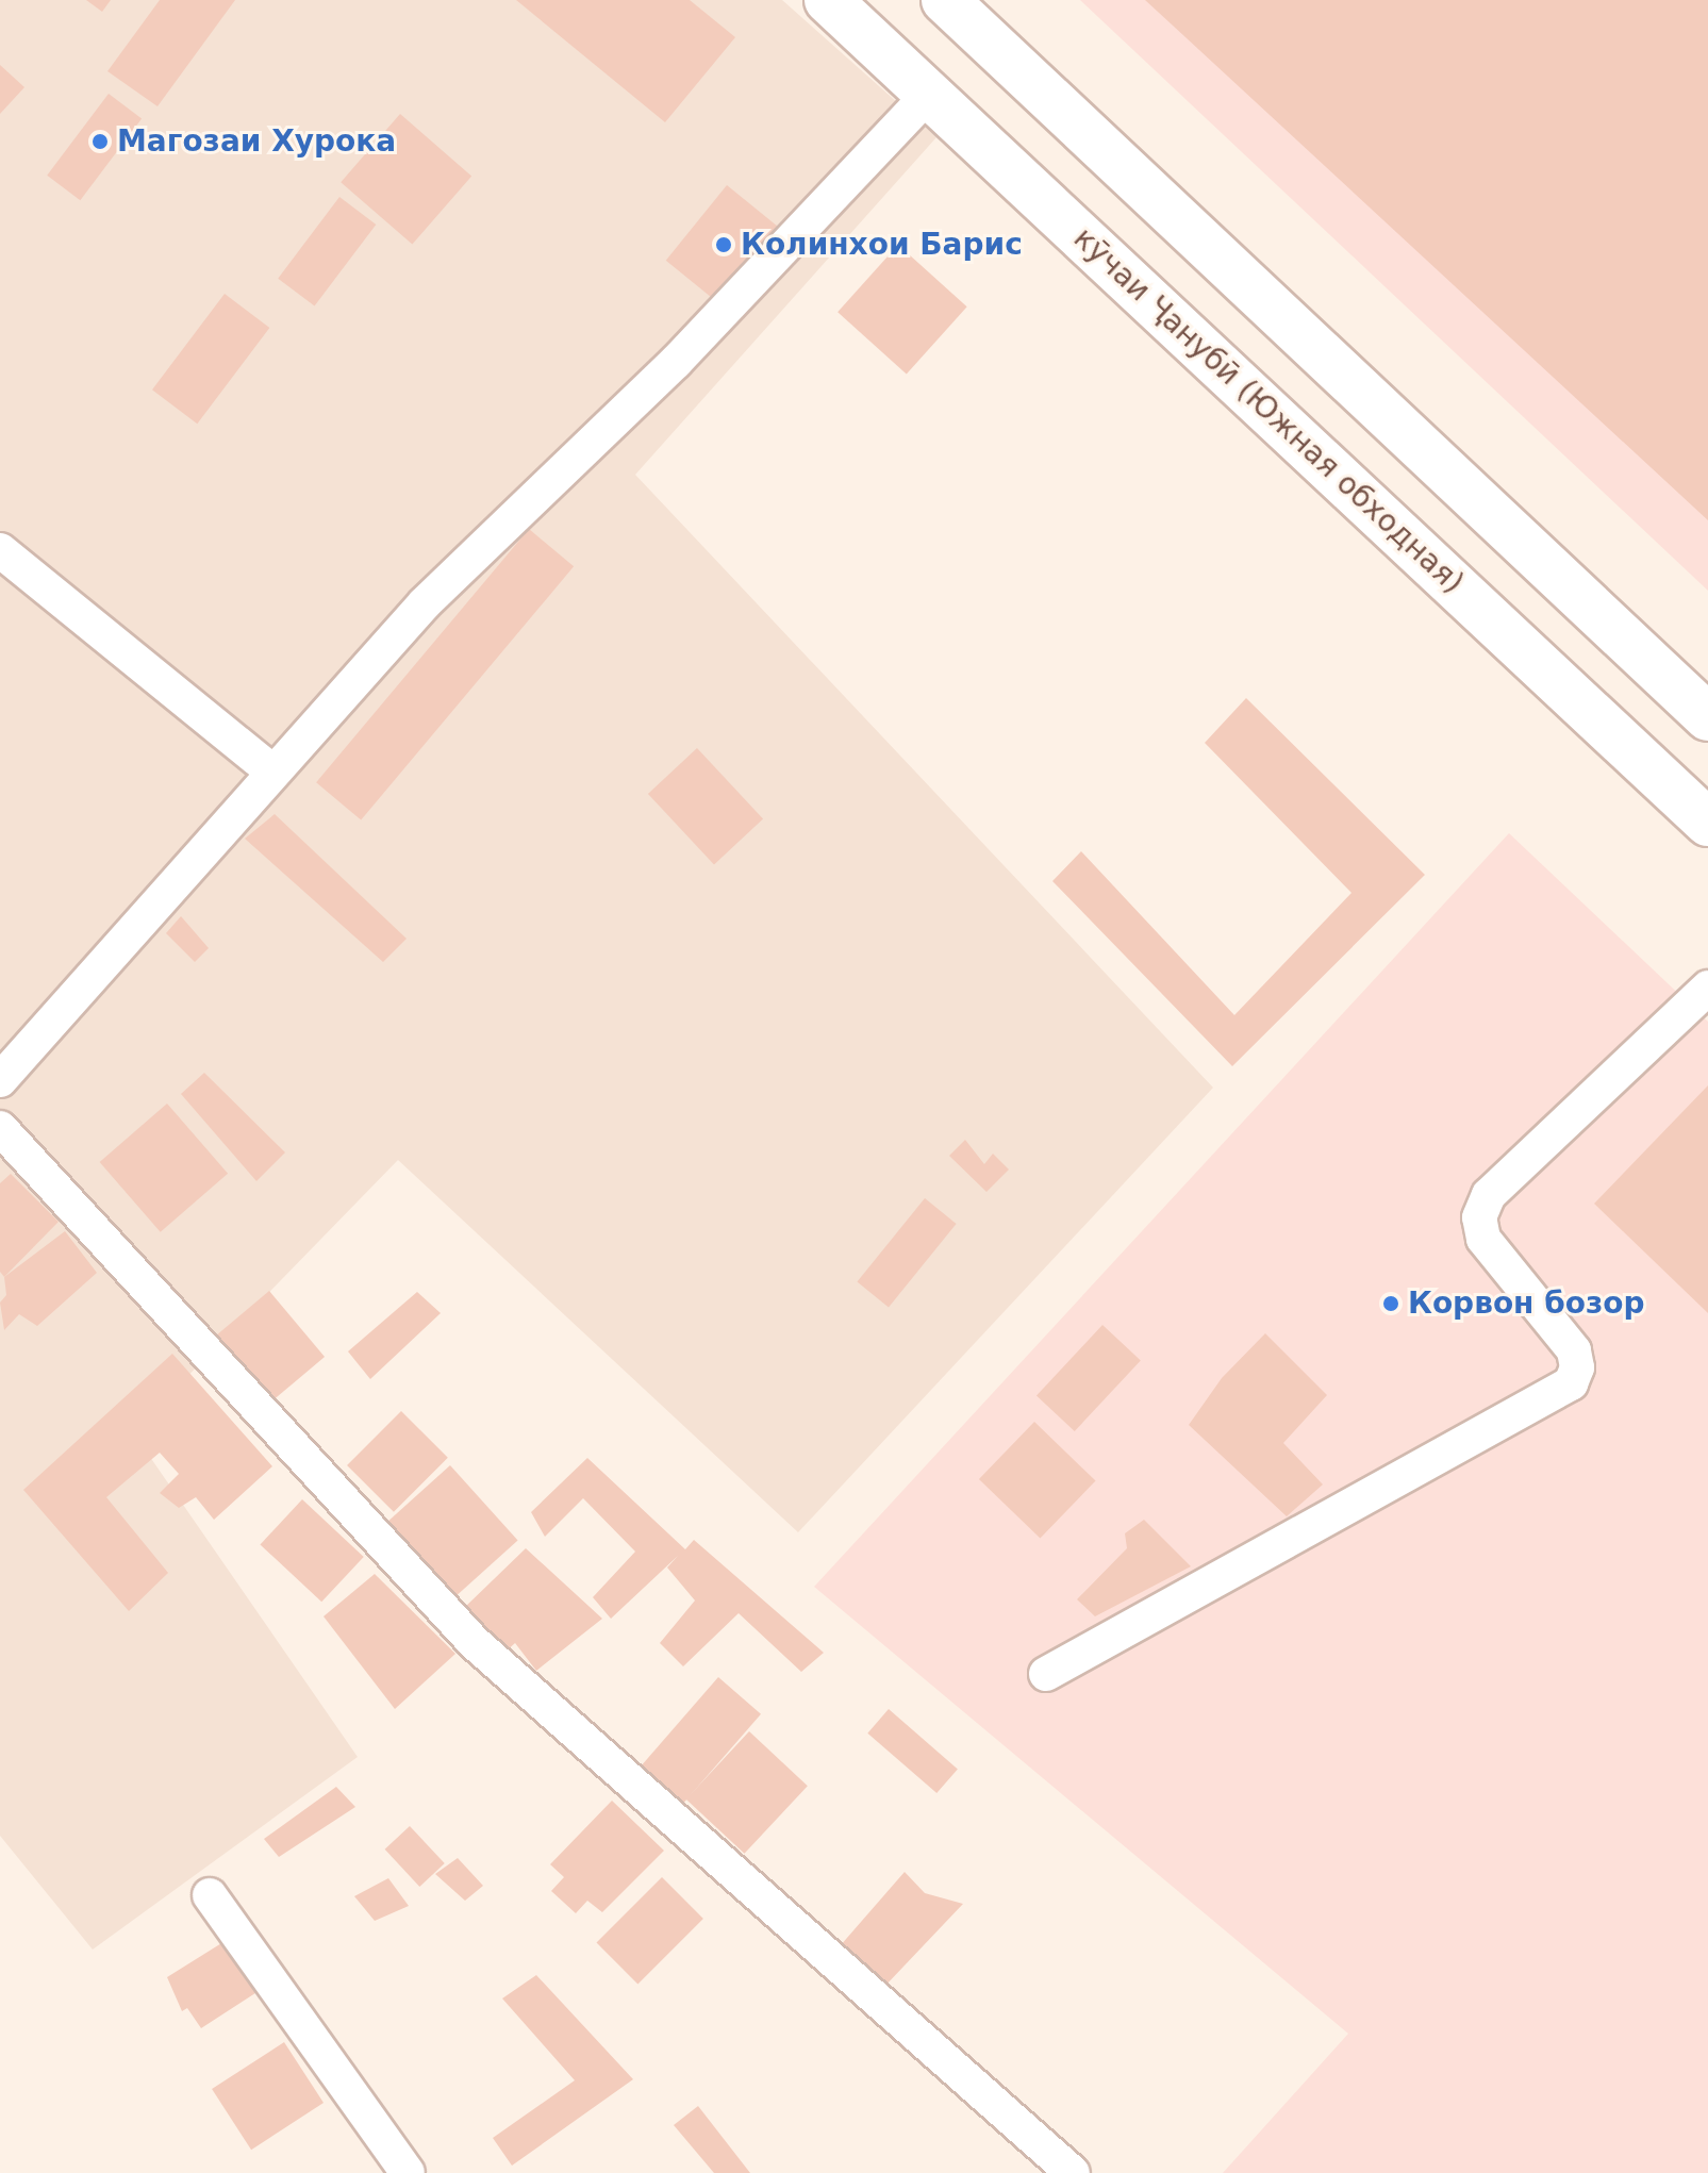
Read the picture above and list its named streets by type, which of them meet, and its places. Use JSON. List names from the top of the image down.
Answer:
{
  "streets": {
    "main road": ["кӯчаи Ҷанубӣ (Южная обходная)"]
  },
  "places": ["Магозаи Хурока", "Колинхои Барис", "Корвон бозор"]
}
